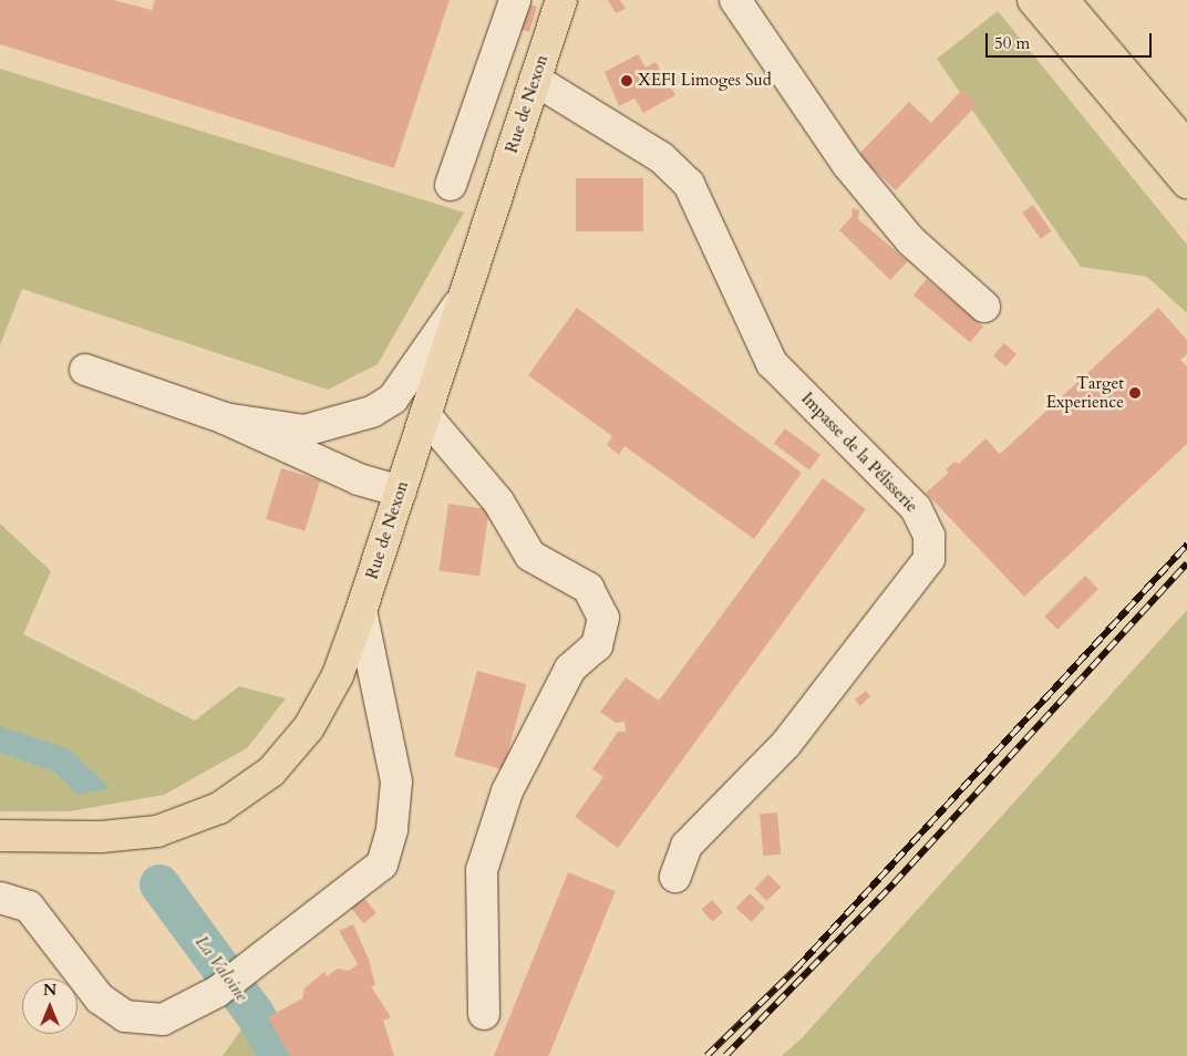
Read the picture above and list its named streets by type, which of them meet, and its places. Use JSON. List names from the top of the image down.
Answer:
{
  "streets": {
    "main road": ["Rue de Nexon"],
    "street": ["Impasse de la Pélisserie"]
  },
  "crossings": [
    ["Rue de Nexon", "Impasse de la Pélisserie"]
  ],
  "water": ["La Valoine"],
  "places": ["XEFI Limoges Sud", "Target Experience"],
  "scale_bar": "50 m",
  "north": "top"
}
